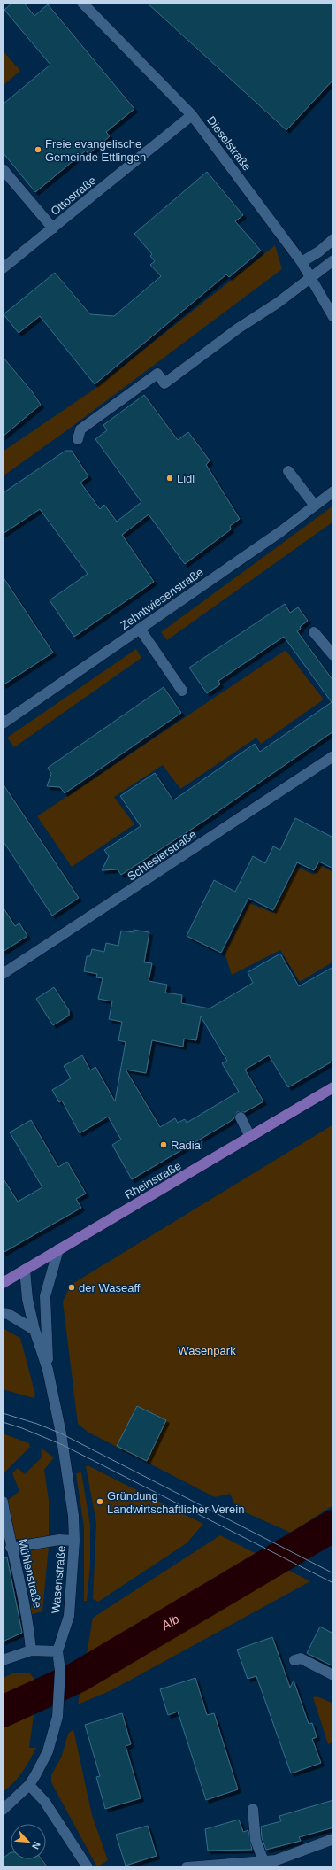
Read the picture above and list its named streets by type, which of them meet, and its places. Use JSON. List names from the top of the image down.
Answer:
{
  "streets": {
    "main road": ["Rheinstraße"],
    "street": [
      "Dieselstraße",
      "Ottostraße",
      "Zehntwiesenstraße",
      "Schlesierstraße",
      "Mühlenstraße",
      "Wasenstraße"
    ]
  },
  "crossings": [
    ["Dieselstraße", "Ottostraße"],
    ["Rheinstraße", "Wasenstraße"]
  ],
  "water": ["Alb"],
  "parks": ["Wasenpark"],
  "places": [
    "Freie evangelische Gemeinde Ettlingen",
    "Lidl",
    "Radial",
    "der Waseaff",
    "Gründung Landwirtschaftlicher Verein"
  ],
  "north": "bottom right"
}
